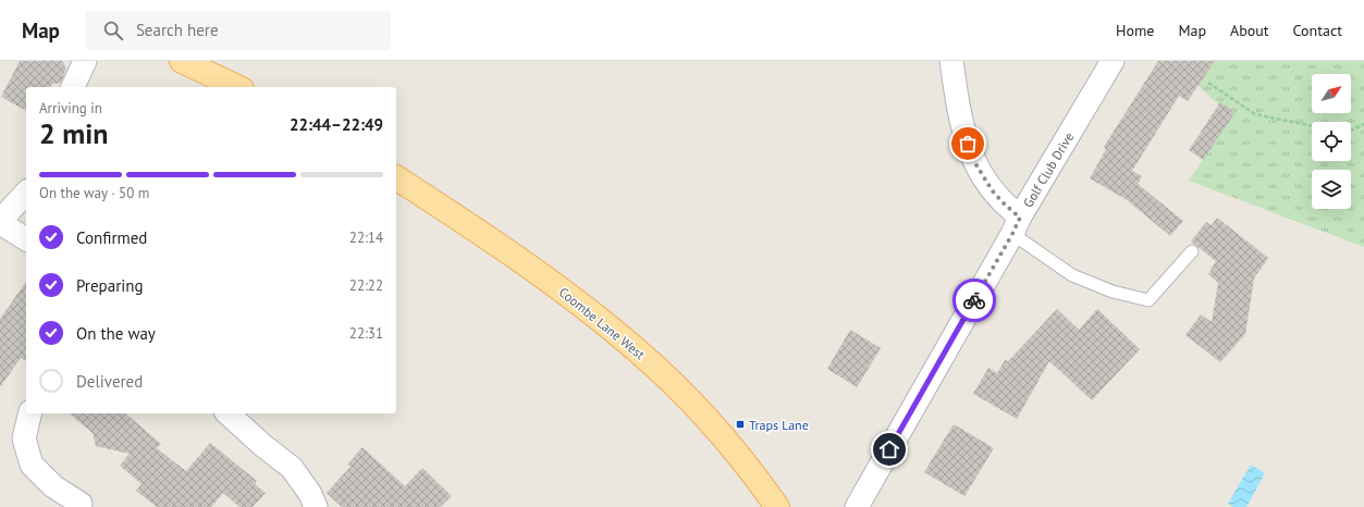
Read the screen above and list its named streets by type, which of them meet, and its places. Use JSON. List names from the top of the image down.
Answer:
{
  "streets": {
    "main road": ["Coombe Lane West"],
    "street": ["Golf Club Drive"]
  },
  "places": {
    "transit": ["Traps Lane"]
  },
  "north": "top right",
  "page": {
    "header": "Map",
    "search": "Search here",
    "nav": [
      "Home",
      "Map",
      "About",
      "Contact"
    ],
    "heading": ["2 min", "Arriving in", "22:44–22:49"],
    "bar": "On the way · 50 m",
    "list": [
      ["Confirmed", "22:14"],
      ["Preparing", "22:22"],
      ["On the way", "22:31"],
      "Delivered"
    ]
  }
}
